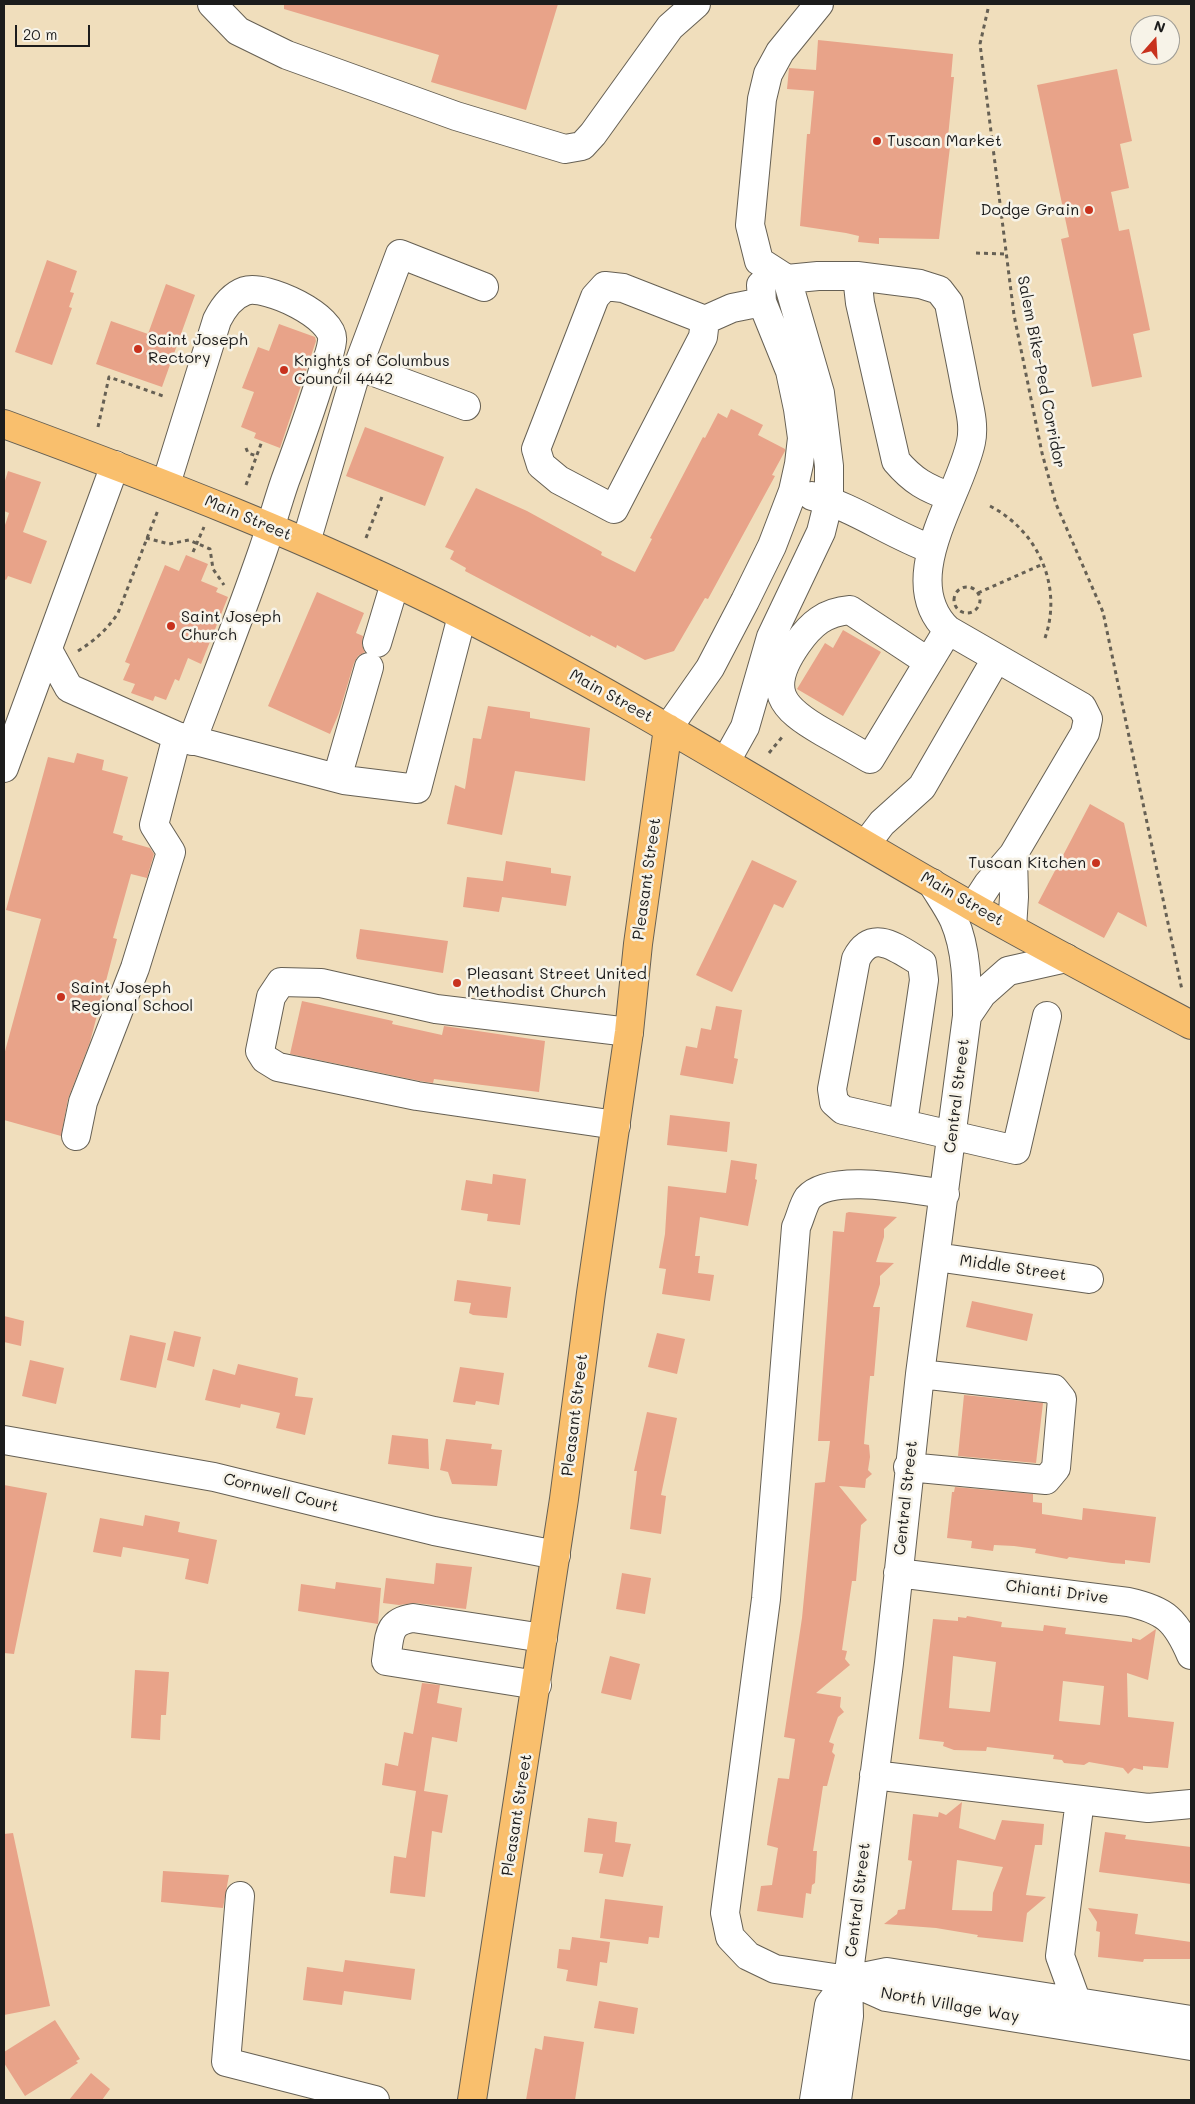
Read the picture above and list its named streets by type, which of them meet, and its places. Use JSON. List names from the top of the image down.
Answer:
{
  "streets": {
    "main road": ["Main Street", "Pleasant Street"],
    "street": [
      "Central Street",
      "Middle Street",
      "Cornwell Court",
      "Chianti Drive",
      "North Village Way"
    ],
    "path": ["Salem Bike-Ped Corridor"]
  },
  "crossings": [
    ["Salem Bike-Ped Corridor", "Main Street"],
    ["Main Street", "Pleasant Street"],
    ["Main Street", "Central Street"],
    ["Pleasant Street", "Cornwell Court"],
    ["Central Street", "Middle Street"],
    ["Central Street", "Chianti Drive"],
    ["Central Street", "North Village Way"]
  ],
  "places": [
    "Tuscan Market",
    "Dodge Grain",
    "Saint Joseph Rectory",
    "Knights of Columbus Council 4442",
    "Saint Joseph Church",
    "Tuscan Kitchen",
    "Pleasant Street United Methodist Church",
    "Saint Joseph Regional School"
  ],
  "scale_bar": "20 m",
  "north": "top"
}
